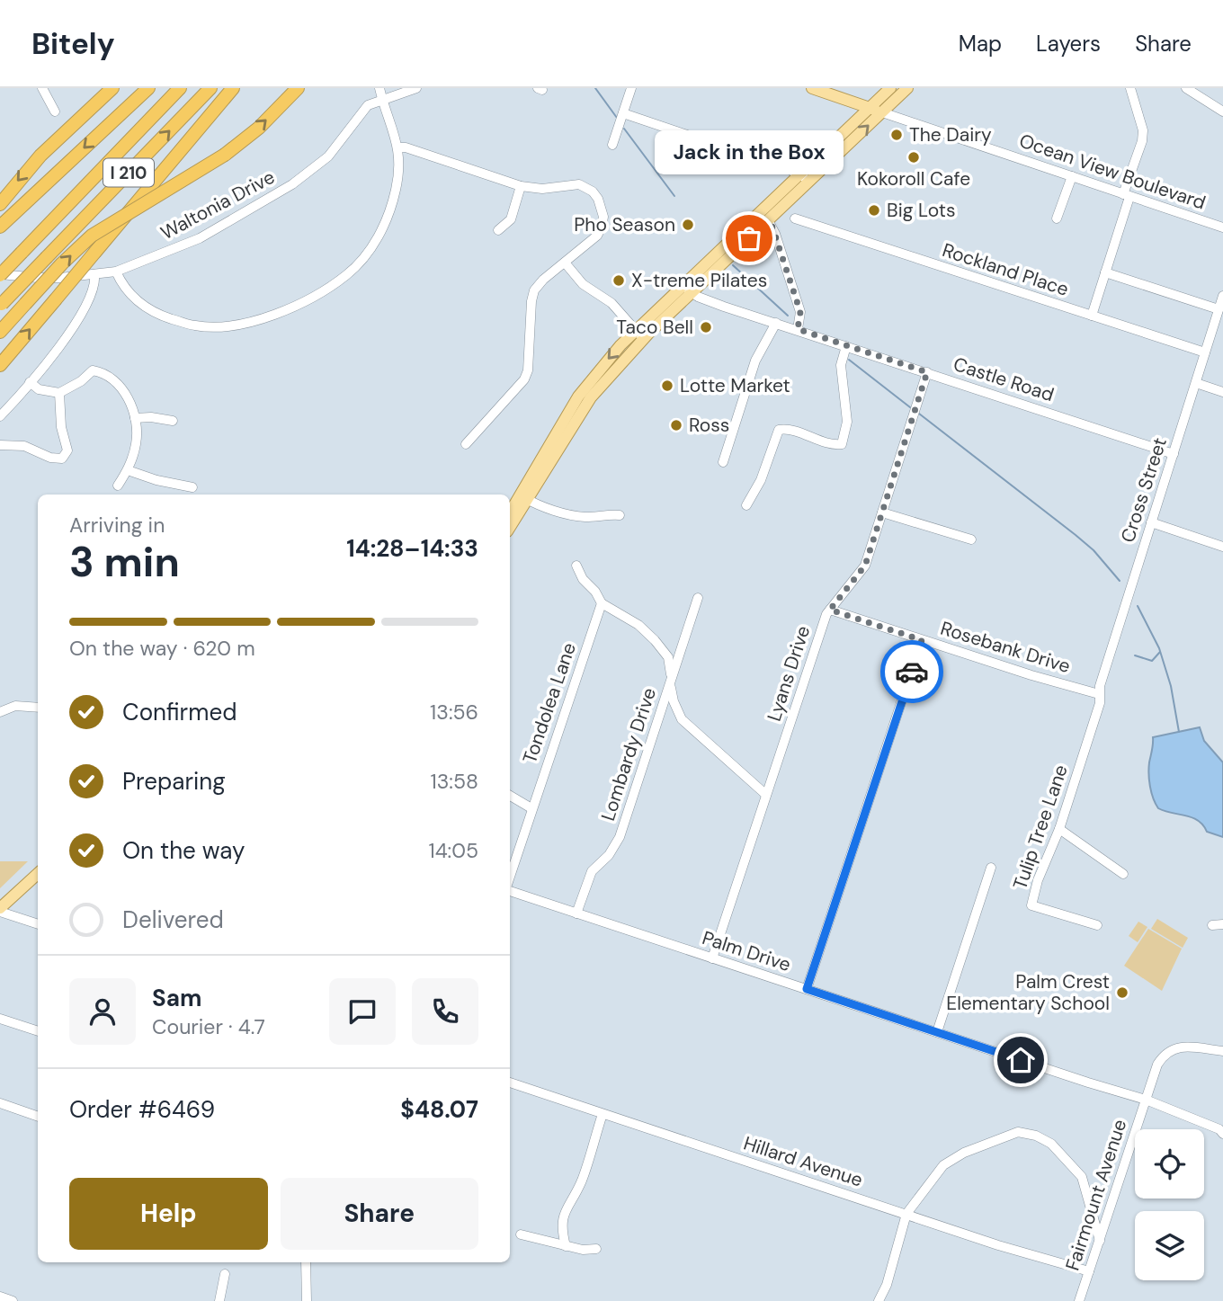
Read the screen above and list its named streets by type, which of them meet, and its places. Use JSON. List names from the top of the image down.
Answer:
{
  "streets": {
    "highway": ["I 210"],
    "main road": ["Ocean View Boulevard"],
    "street": [
      "Waltonia Drive",
      "Rockland Place",
      "Castle Road",
      "Cross Street",
      "Rosebank Drive",
      "Lyans Drive",
      "Tondolea Lane",
      "Lombardy Drive",
      "Tulip Tree Lane",
      "Palm Drive",
      "Hillard Avenue",
      "Fairmount Avenue"
    ]
  },
  "crossings": [
    ["I 210", "Waltonia Drive"],
    ["Rockland Place", "Cross Street"],
    ["Castle Road", "Cross Street"],
    ["Castle Road", "Lyans Drive"],
    ["Cross Street", "Rosebank Drive"],
    ["Cross Street", "Tulip Tree Lane"],
    ["Rosebank Drive", "Lyans Drive"],
    ["Rosebank Drive", "Tulip Tree Lane"],
    ["Lyans Drive", "Palm Drive"],
    ["Lombardy Drive", "Palm Drive"],
    ["Palm Drive", "Fairmount Avenue"],
    ["Hillard Avenue", "Fairmount Avenue"]
  ],
  "places": [
    "The Dairy",
    "Kokoroll Cafe",
    "Big Lots",
    "Pho Season",
    "Jack in the Box",
    "X-treme Pilates",
    "Taco Bell",
    "Lotte Market",
    "Ross",
    "Palm Crest Elementary School"
  ],
  "page": {
    "header": "Bitely",
    "nav": ["Map", "Layers", "Share"],
    "bubble": "Jack in the Box",
    "heading": ["3 min", "Arriving in", "14:28–14:33"],
    "panel": [
      "Sam",
      "Courier · 4.7",
      "Order #6469",
      "$48.07"
    ],
    "bar": "On the way · 620 m",
    "list": [
      ["Confirmed", "13:56"],
      ["Preparing", "13:58"],
      ["On the way", "14:05"],
      "Delivered"
    ],
    "buttons": ["Help", "Share"]
  }
}
